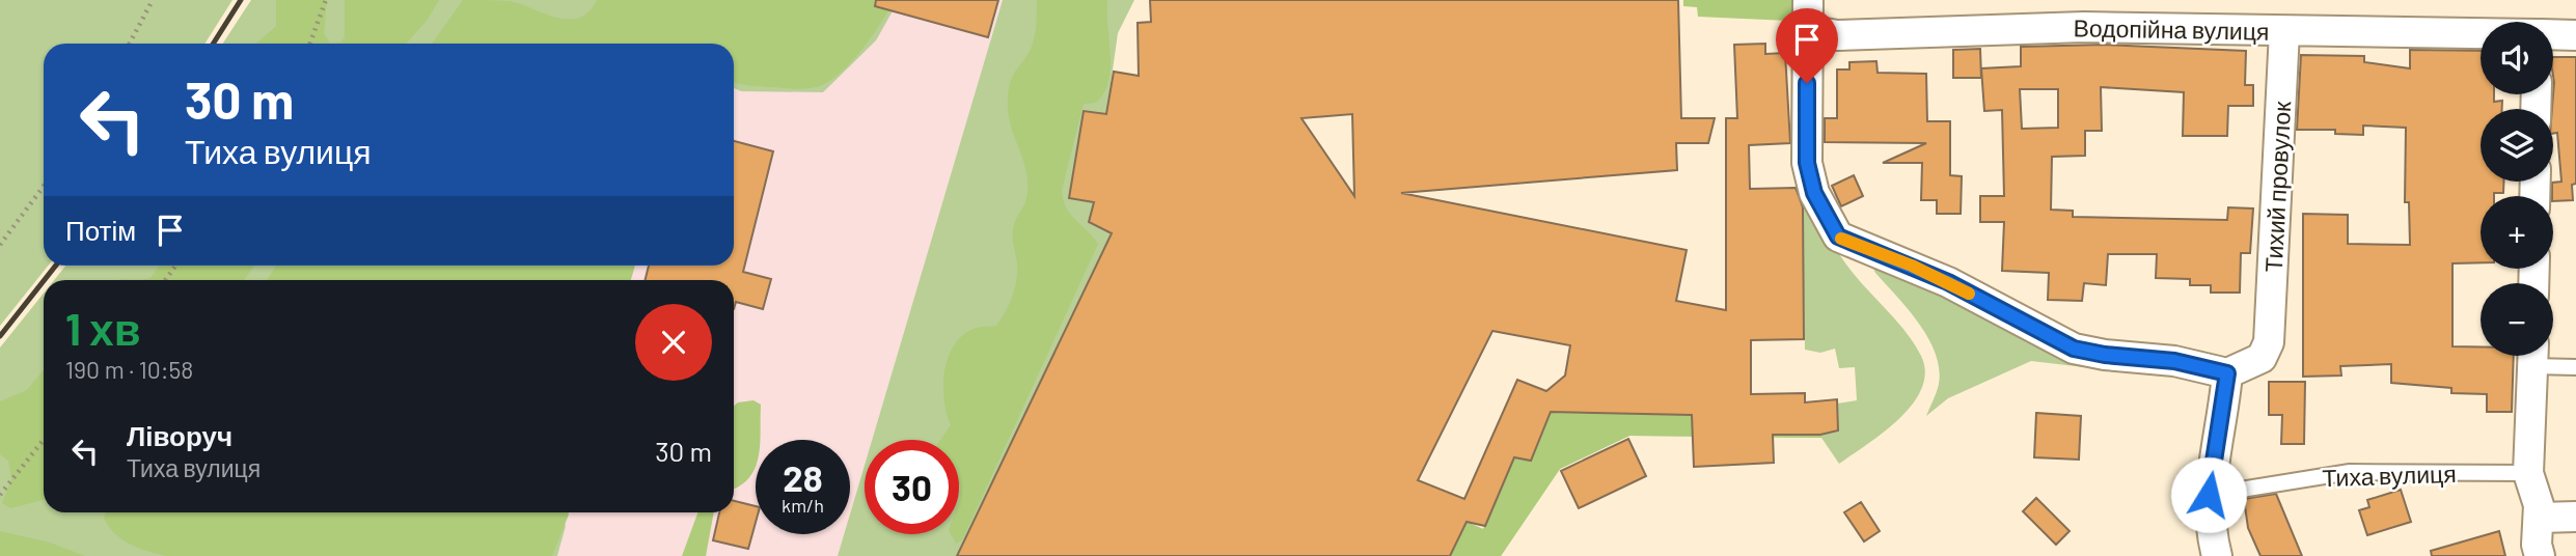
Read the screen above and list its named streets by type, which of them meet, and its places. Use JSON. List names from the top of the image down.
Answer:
{
  "streets": {
    "street": ["Водопійна вулиця", "Тихий провулок"],
    "lane": ["Тиха вулиця"]
  },
  "crossings": [
    ["Водопійна вулиця", "Тихий провулок"]
  ],
  "page": {
    "map_buttons": ["+", "−"],
    "turn": ["30 m", "Тиха вулиця"],
    "then": "Потім",
    "heading": ["1 хв", "190 m · 10:58"],
    "list": [
      {
        "name": "Ліворуч",
        "note": "Тиха вулиця",
        "value": "30 m"
      }
    ],
    "speed": "28 km/h",
    "limit": "30"
  }
}
